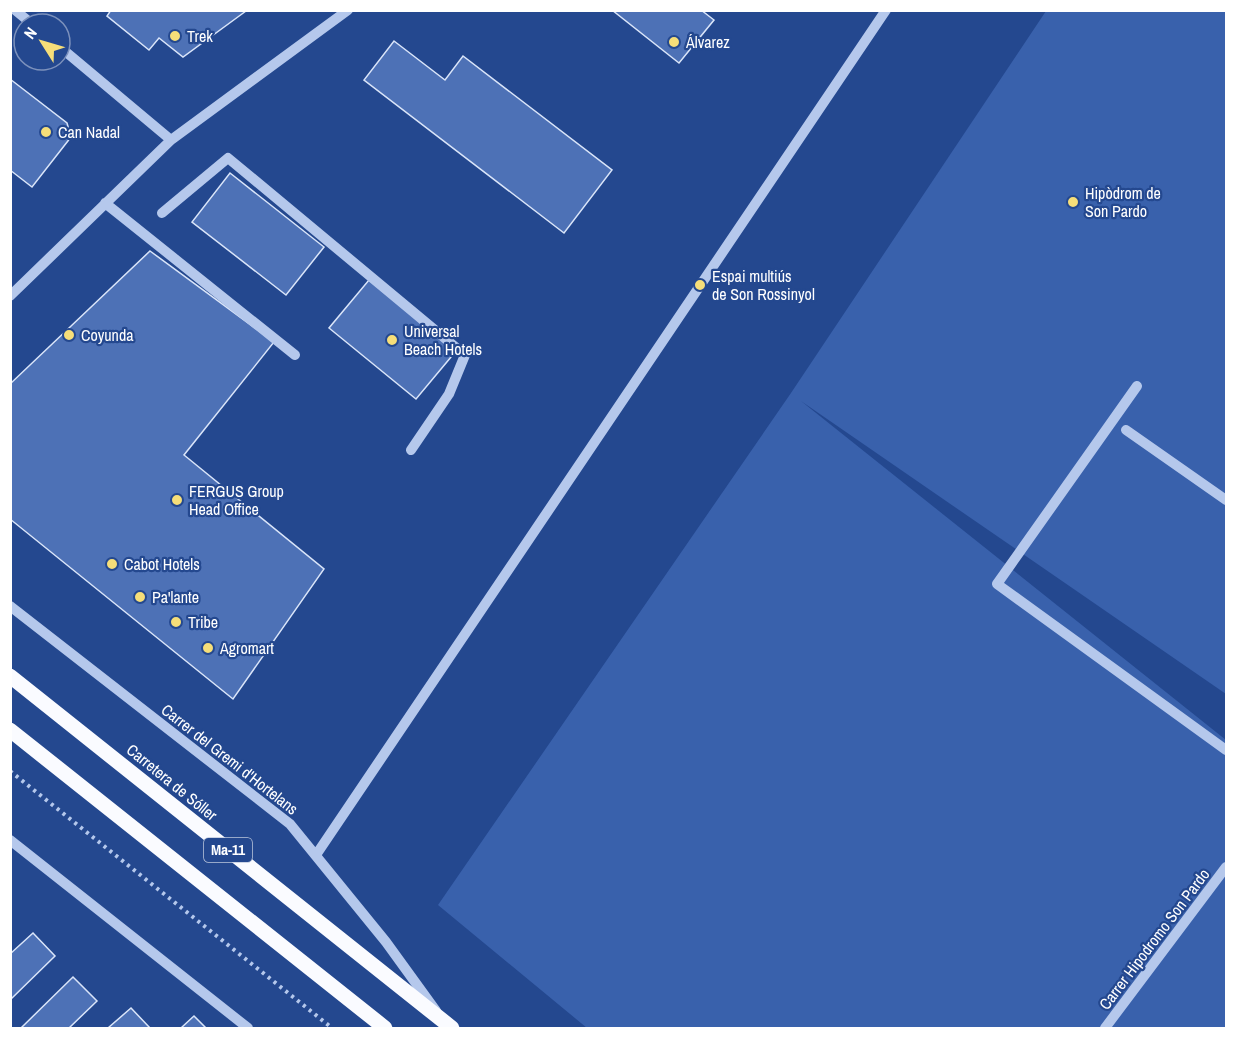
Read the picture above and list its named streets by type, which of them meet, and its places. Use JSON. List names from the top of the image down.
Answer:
{
  "streets": {
    "main road": ["Carretera de Sóller", "Ma-11"],
    "street": ["Carrer del Gremi d'Hortelans", "Carrer Hipodromo Son Pardo"]
  },
  "crossings": [
    ["Carrer del Gremi d'Hortelans", "Carretera de Sóller"]
  ],
  "places": [
    "Trek",
    "Álvarez",
    "Can Nadal",
    "Hipòdrom de Son Pardo",
    "Espai multiús de Son Rossinyol",
    "Coyunda",
    "Universal Beach Hotels",
    "FERGUS Group Head Office",
    "Cabot Hotels",
    "Pa'lante",
    "Tribe",
    "Agromart"
  ],
  "north": "top left"
}
